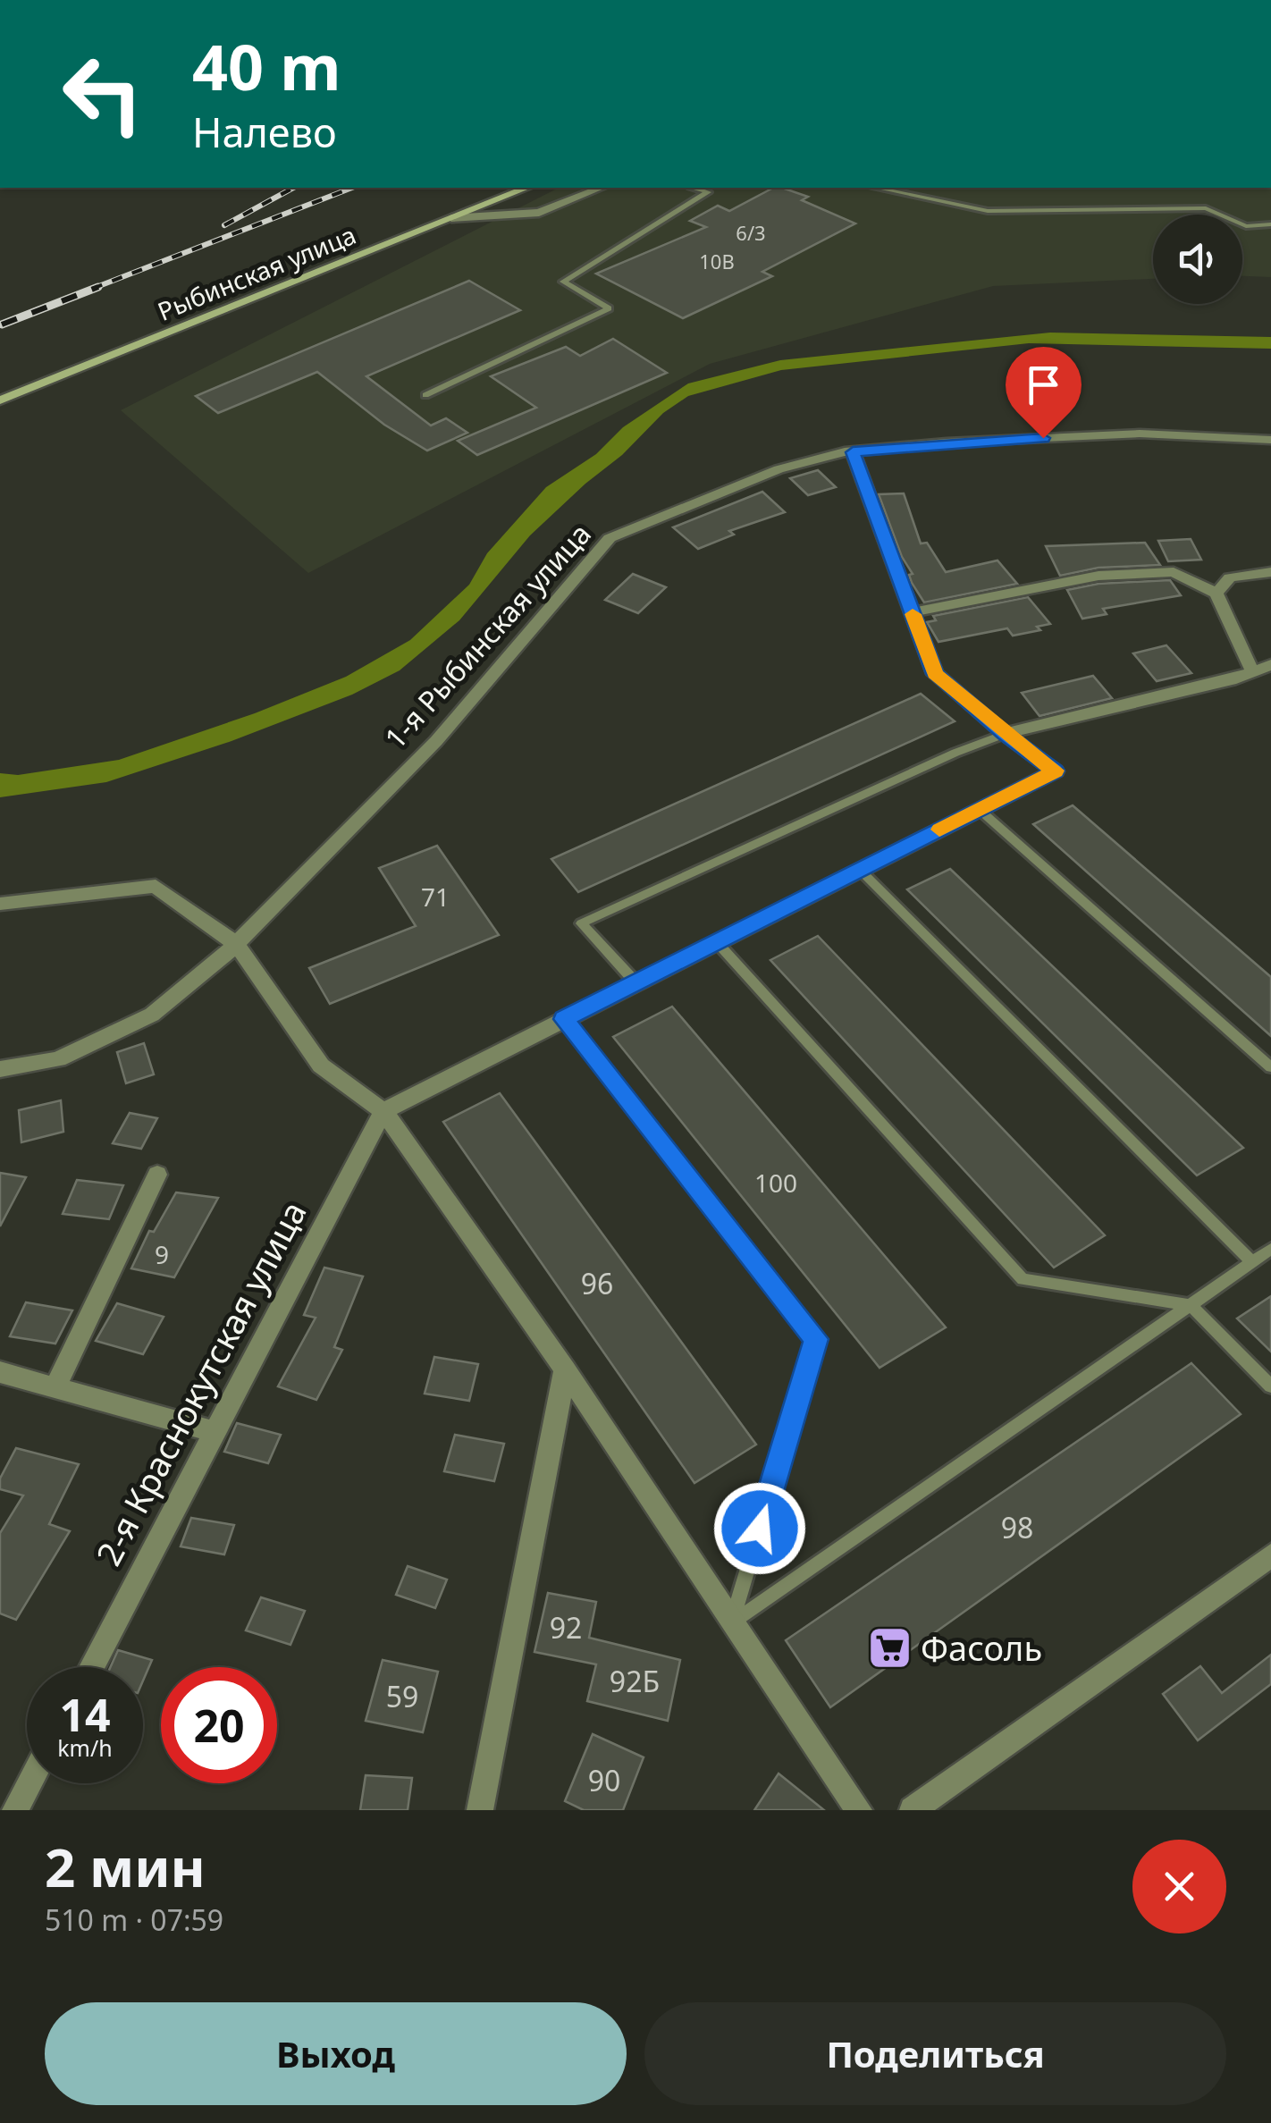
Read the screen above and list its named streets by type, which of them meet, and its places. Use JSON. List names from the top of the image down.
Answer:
{
  "streets": {
    "main road": ["Рыбинская улица"],
    "street": ["1-я Рыбинская улица", "2-я Краснокутская улица"]
  },
  "places": {
    "supermarket": ["Фасоль"]
  },
  "house_numbers": [
    "6/3",
    "10В",
    "71",
    "100",
    "9",
    "96",
    "98",
    "92",
    "92Б",
    "59",
    "90"
  ],
  "page": {
    "turn": ["40 m", "Налево"],
    "speed": "14 km/h",
    "limit": "20",
    "heading": ["2 мин", "510 m · 07:59"],
    "buttons": ["Выход", "Поделиться"]
  }
}
